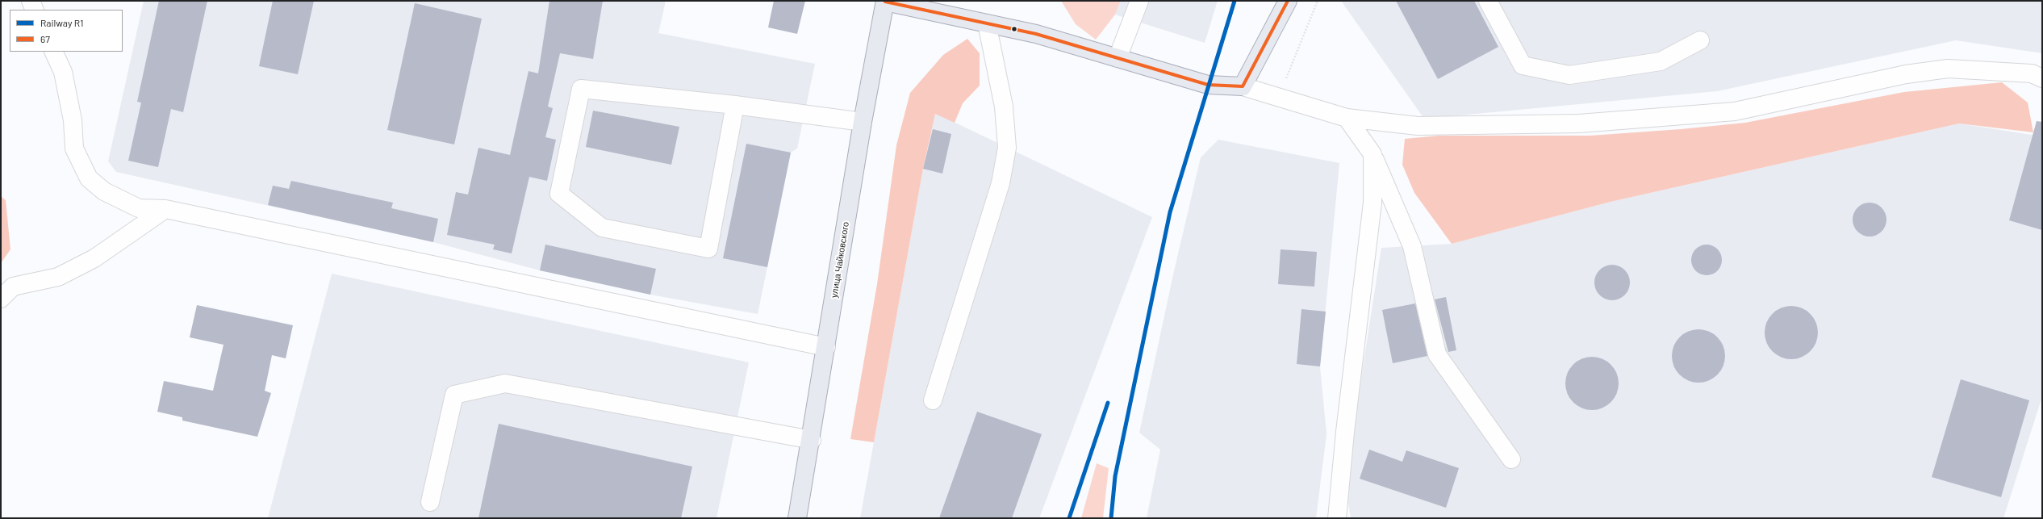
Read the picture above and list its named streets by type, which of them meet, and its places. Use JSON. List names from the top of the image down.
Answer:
{
  "streets": {
    "main road": ["улица Чайковского"]
  },
  "lines": ["rail line R1", "transit line 67"],
  "legend": ["Railway R1", "67"]
}
